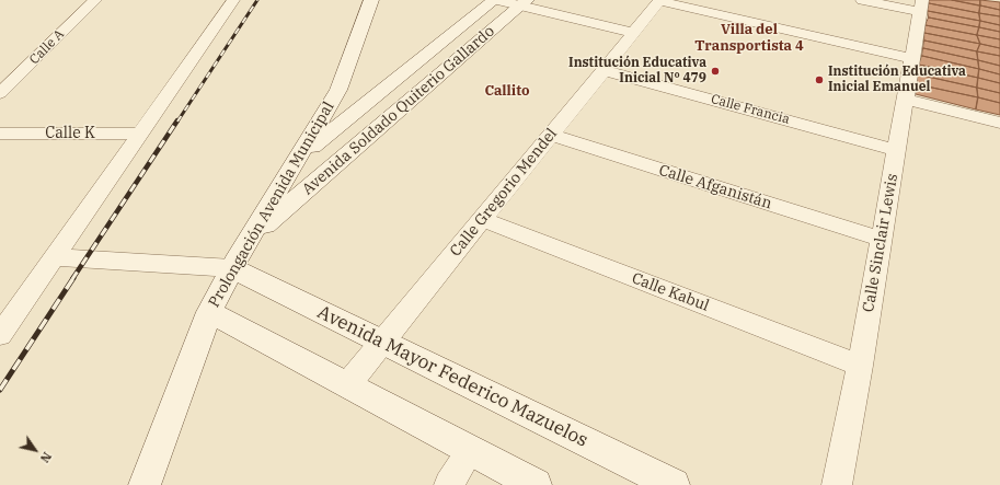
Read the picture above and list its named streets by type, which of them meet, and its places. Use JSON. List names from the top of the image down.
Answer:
{
  "streets": {
    "street": [
      "Calle A",
      "Calle Francia",
      "Avenida Soldado Quiterio Gallardo",
      "Calle K",
      "Calle Afganistán",
      "Calle Gregorio Mendel",
      "Prolongación Avenida Municipal",
      "Calle Sinclair Lewis",
      "Calle Kabul",
      "Avenida Mayor Federico Mazuelos"
    ]
  },
  "crossings": [
    ["Calle Francia", "Calle Gregorio Mendel"],
    ["Calle Francia", "Calle Sinclair Lewis"],
    ["Avenida Soldado Quiterio Gallardo", "Prolongación Avenida Municipal"],
    ["Calle Afganistán", "Calle Gregorio Mendel"],
    ["Calle Afganistán", "Calle Sinclair Lewis"],
    ["Calle Gregorio Mendel", "Calle Kabul"],
    ["Calle Gregorio Mendel", "Avenida Mayor Federico Mazuelos"],
    ["Prolongación Avenida Municipal", "Avenida Mayor Federico Mazuelos"],
    ["Calle Sinclair Lewis", "Calle Kabul"]
  ],
  "districts": ["Villa del Transportista 4", "Callito"],
  "places": ["Institución Educativa Inicial Nº 479", "Institución Educativa Inicial Emanuel"],
  "north": "bottom right"
}
